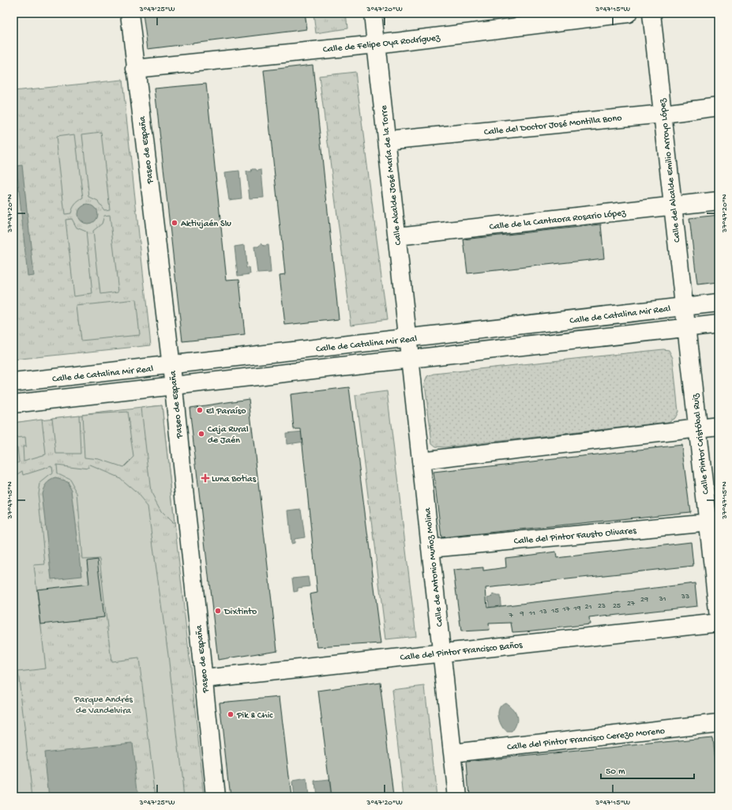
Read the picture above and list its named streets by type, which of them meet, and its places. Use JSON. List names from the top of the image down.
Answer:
{
  "streets": {
    "street": [
      "Calle de Felipe Oya Rodríguez",
      "Calle del Doctor José Montilla Bono",
      "Paseo de España",
      "Calle del Alcalde Emilio Arroyo López",
      "Calle Alcalde José María de la Torre",
      "Calle de la Cantaora Rosario López",
      "Calle de Catalina Mir Real",
      "Calle Pintor Cristóbal Ruiz",
      "Calle del Pintor Fausto Olivares",
      "Calle de Antonio Muñoz Molina",
      "Calle del Pintor Francisco Baños",
      "Calle del Pintor Francisco Cerezo Moreno"
    ]
  },
  "crossings": [
    ["Calle de Felipe Oya Rodríguez", "Paseo de España"],
    ["Calle de Felipe Oya Rodríguez", "Calle Alcalde José María de la Torre"],
    ["Calle del Doctor José Montilla Bono", "Calle del Alcalde Emilio Arroyo López"],
    ["Calle del Doctor José Montilla Bono", "Calle Alcalde José María de la Torre"],
    ["Paseo de España", "Calle de Catalina Mir Real"],
    ["Paseo de España", "Calle del Pintor Francisco Baños"],
    ["Calle del Alcalde Emilio Arroyo López", "Calle de la Cantaora Rosario López"],
    ["Calle del Alcalde Emilio Arroyo López", "Calle de Catalina Mir Real"],
    ["Calle del Alcalde Emilio Arroyo López", "Calle Pintor Cristóbal Ruiz"],
    ["Calle Alcalde José María de la Torre", "Calle de la Cantaora Rosario López"],
    ["Calle Alcalde José María de la Torre", "Calle de Catalina Mir Real"],
    ["Calle Alcalde José María de la Torre", "Calle de Antonio Muñoz Molina"],
    ["Calle de Catalina Mir Real", "Calle de Antonio Muñoz Molina"],
    ["Calle Pintor Cristóbal Ruiz", "Calle del Pintor Fausto Olivares"],
    ["Calle del Pintor Fausto Olivares", "Calle de Antonio Muñoz Molina"],
    ["Calle de Antonio Muñoz Molina", "Calle del Pintor Francisco Baños"],
    ["Calle de Antonio Muñoz Molina", "Calle del Pintor Francisco Cerezo Moreno"]
  ],
  "parks": ["Parque Andrés de Vandelvira"],
  "places": {
    "other": [
      "Aktivjaén Slu",
      "El Paraíso",
      "Caja Rural de Jaén",
      "DiXtinto",
      "Pik & Chic"
    ],
    "health": ["Luna Botias"]
  },
  "house_numbers": [
    "33",
    "31",
    "29",
    "27",
    "23",
    "25",
    "21",
    "19",
    "17",
    "15",
    "13",
    "11",
    "9",
    "7"
  ],
  "scale_bar": "50 m",
  "coordinates": [
    "3°47'25\"W",
    "3°47'20\"W",
    "3°47'15\"W",
    "37°47'20\"N",
    "37°47'15\"N"
  ]
}
